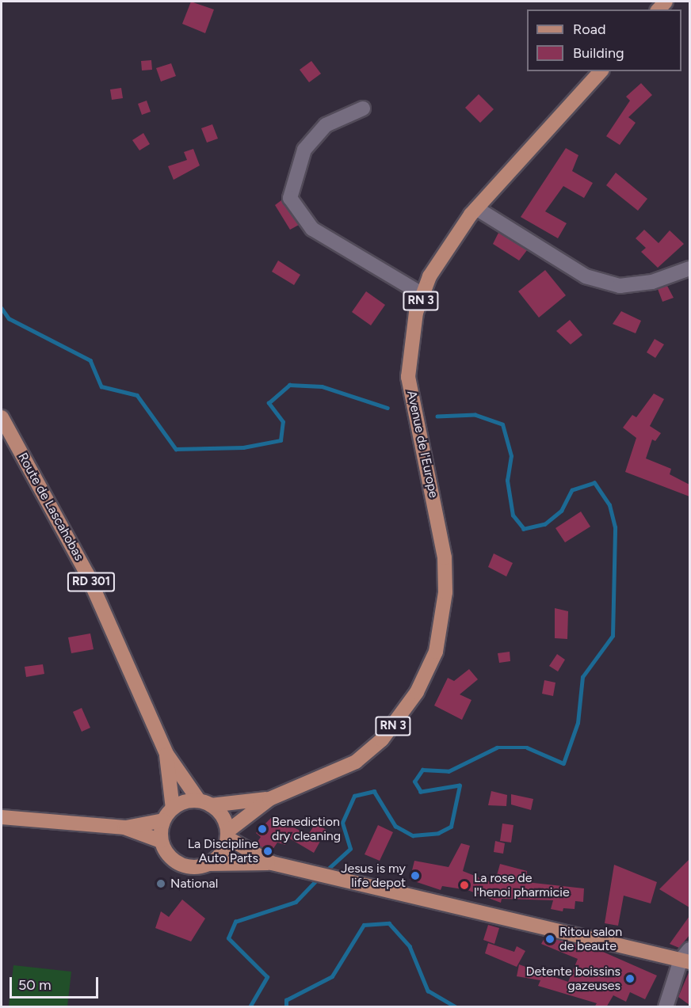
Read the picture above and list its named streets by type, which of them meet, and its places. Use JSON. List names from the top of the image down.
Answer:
{
  "streets": {
    "main road": [
      "RN 3",
      "Avenue de l'Europe",
      "Route de Lascahobas",
      "RD 301"
    ]
  },
  "crossings": [
    ["Avenue de l'Europe", "Route de Lascahobas"]
  ],
  "places": [
    "Benediction dry cleaning",
    "La Discipline Auto Parts",
    "Jesus is my life depot",
    "National",
    "La rose de l'henoi pharmicie",
    "Ritou salon de beaute",
    "Detente boissins gazeuses"
  ],
  "legend": ["Road", "Building"],
  "scale_bar": "50 m"
}
